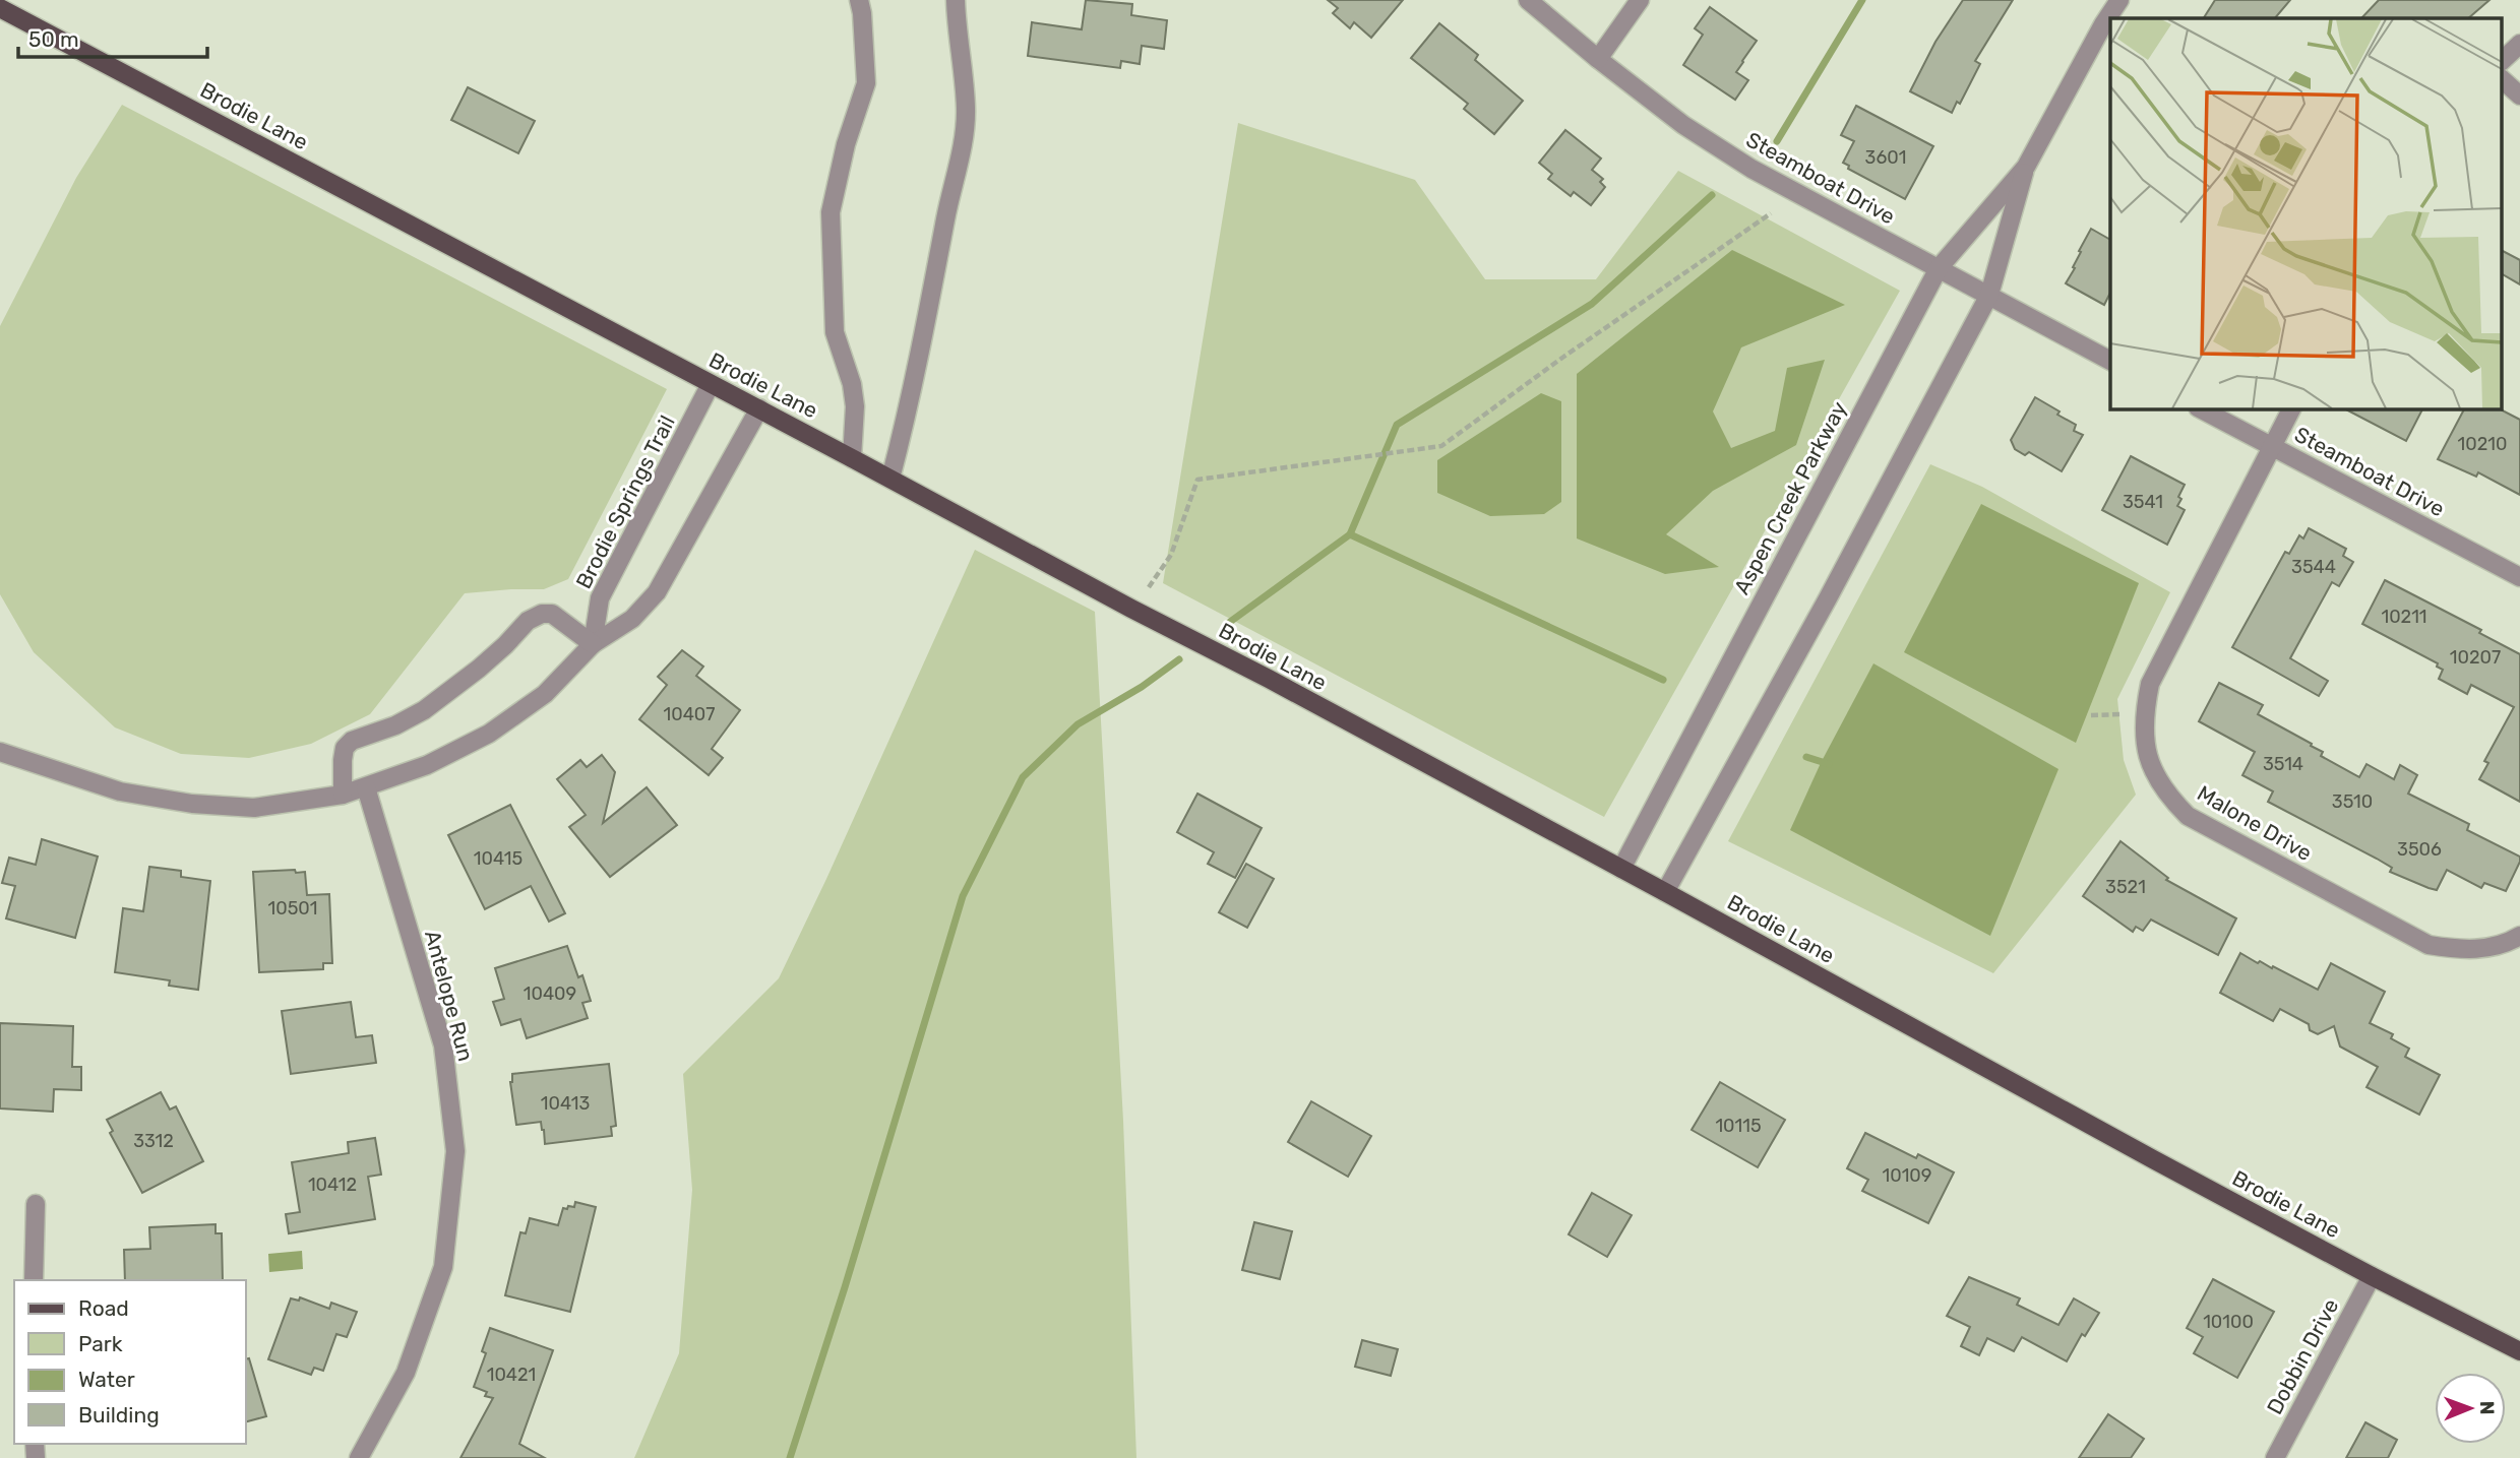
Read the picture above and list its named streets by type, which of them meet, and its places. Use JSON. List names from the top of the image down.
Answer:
{
  "streets": {
    "main road": ["Brodie Lane"],
    "street": [
      "Steamboat Drive",
      "Aspen Creek Parkway",
      "Brodie Springs Trail",
      "Malone Drive",
      "Antelope Run",
      "Dobbin Drive"
    ]
  },
  "crossings": [
    ["Brodie Lane", "Aspen Creek Parkway"],
    ["Brodie Lane", "Brodie Springs Trail"],
    ["Brodie Lane", "Dobbin Drive"],
    ["Steamboat Drive", "Aspen Creek Parkway"],
    ["Steamboat Drive", "Malone Drive"]
  ],
  "house_numbers": [
    "3601",
    "10210",
    "3541",
    "3544",
    "10211",
    "10207",
    "10407",
    "3514",
    "3510",
    "3506",
    "10415",
    "3521",
    "10501",
    "10409",
    "10413",
    "10115",
    "3312",
    "10109",
    "10412",
    "10100",
    "10421"
  ],
  "legend": [
    "Road",
    "Park",
    "Water",
    "Building"
  ],
  "scale_bar": "50 m",
  "north": "right"
}
